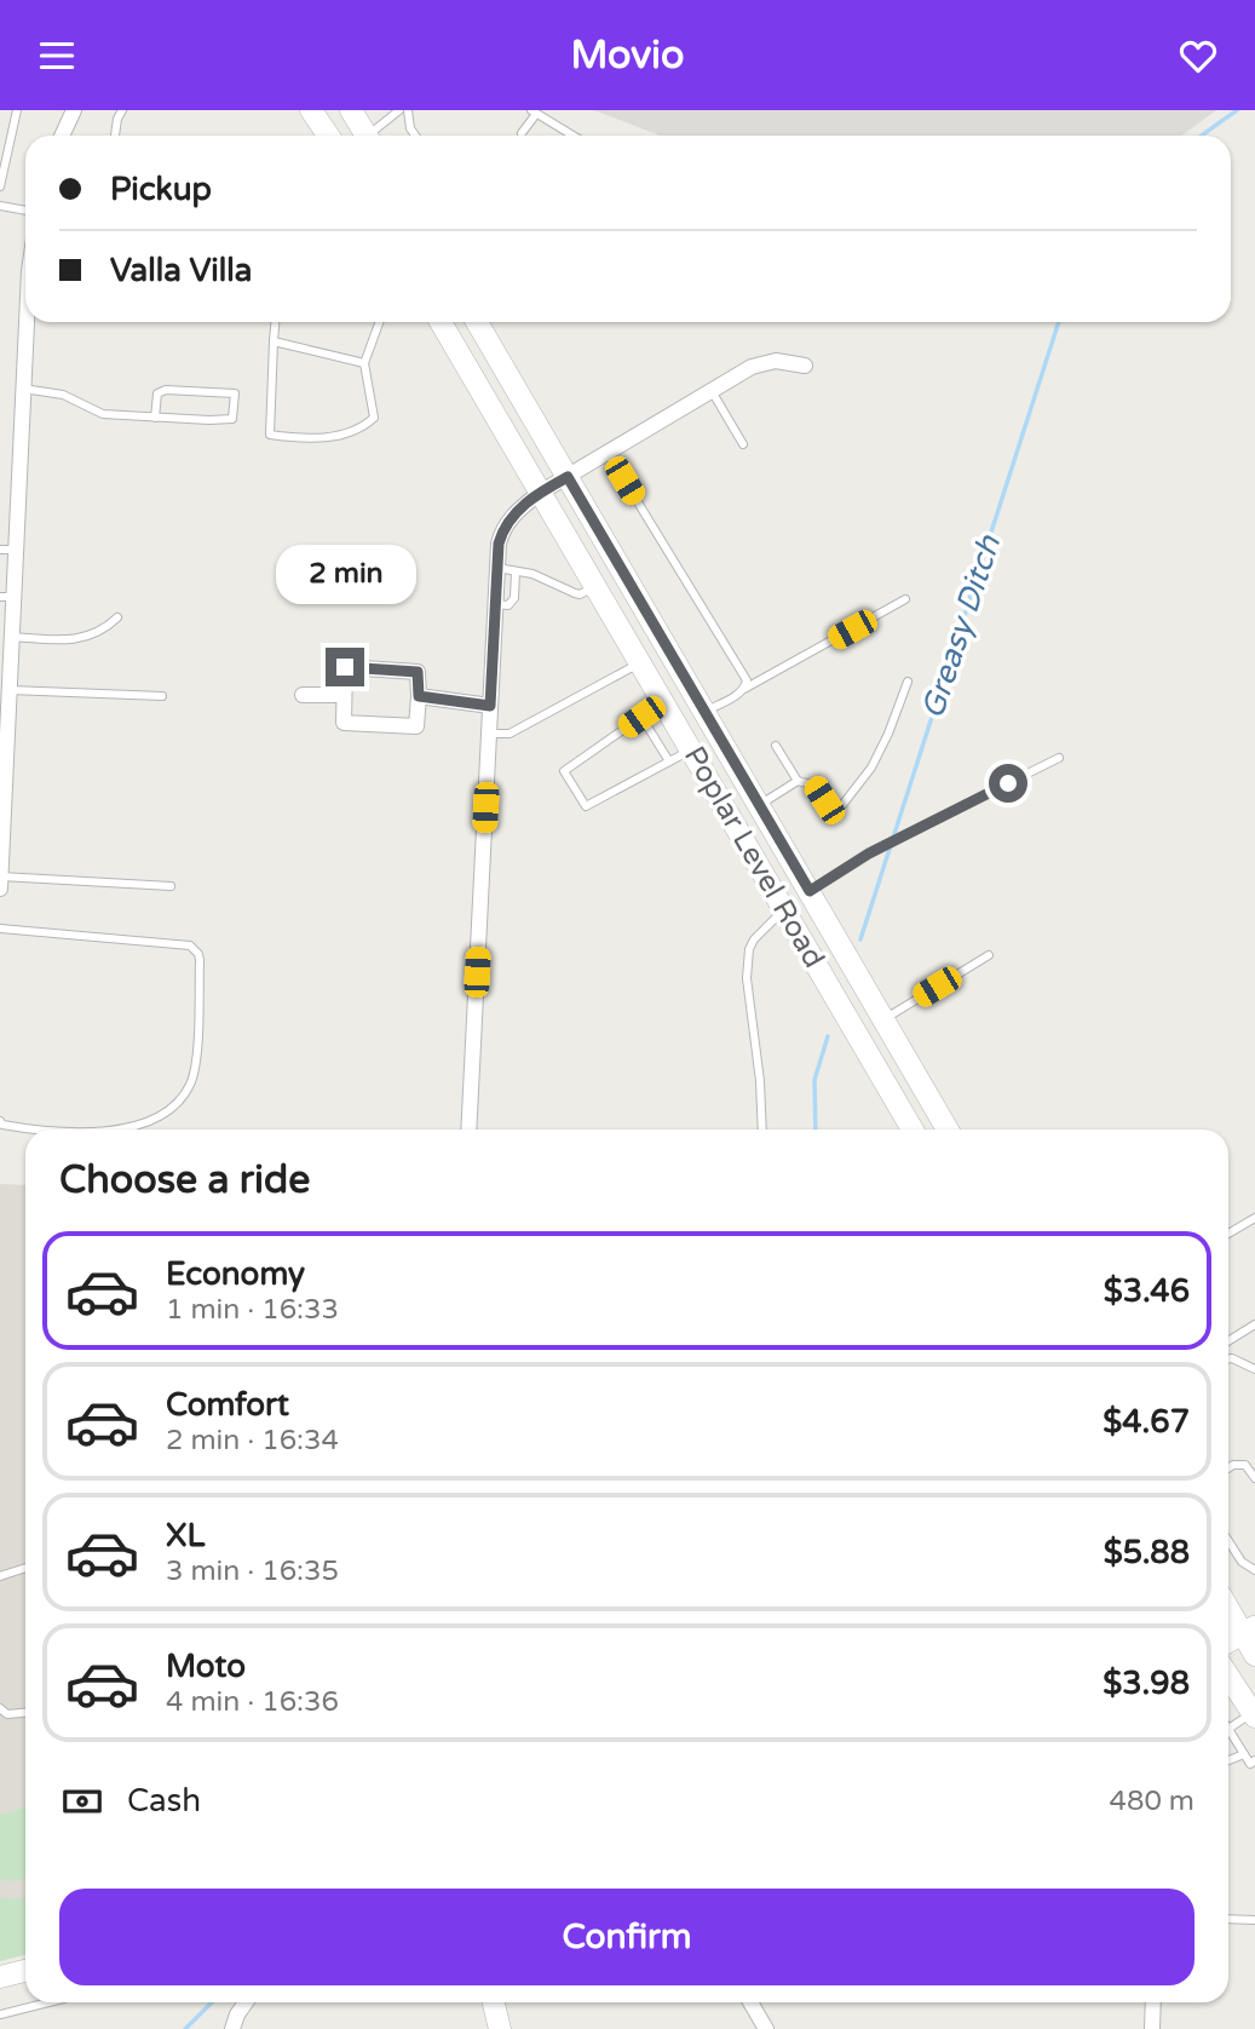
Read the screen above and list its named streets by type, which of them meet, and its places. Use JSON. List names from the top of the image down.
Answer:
{
  "streets": {
    "main road": ["Poplar Level Road"]
  },
  "water": ["Greasy Ditch"],
  "page": {
    "header": "Movio",
    "banner": ["Pickup", "Valla Villa"],
    "bubble": "2 min",
    "heading": "Choose a ride",
    "list": [
      {
        "name": "Economy",
        "note": "1 min · 16:33",
        "value": "$3.46"
      },
      {
        "name": "Comfort",
        "note": "2 min · 16:34",
        "value": "$4.67"
      },
      {
        "name": "XL",
        "note": "3 min · 16:35",
        "value": "$5.88"
      },
      {
        "name": "Moto",
        "note": "4 min · 16:36",
        "value": "$3.98"
      }
    ],
    "pay": ["Cash", "480 m"],
    "buttons": "Confirm"
  }
}
